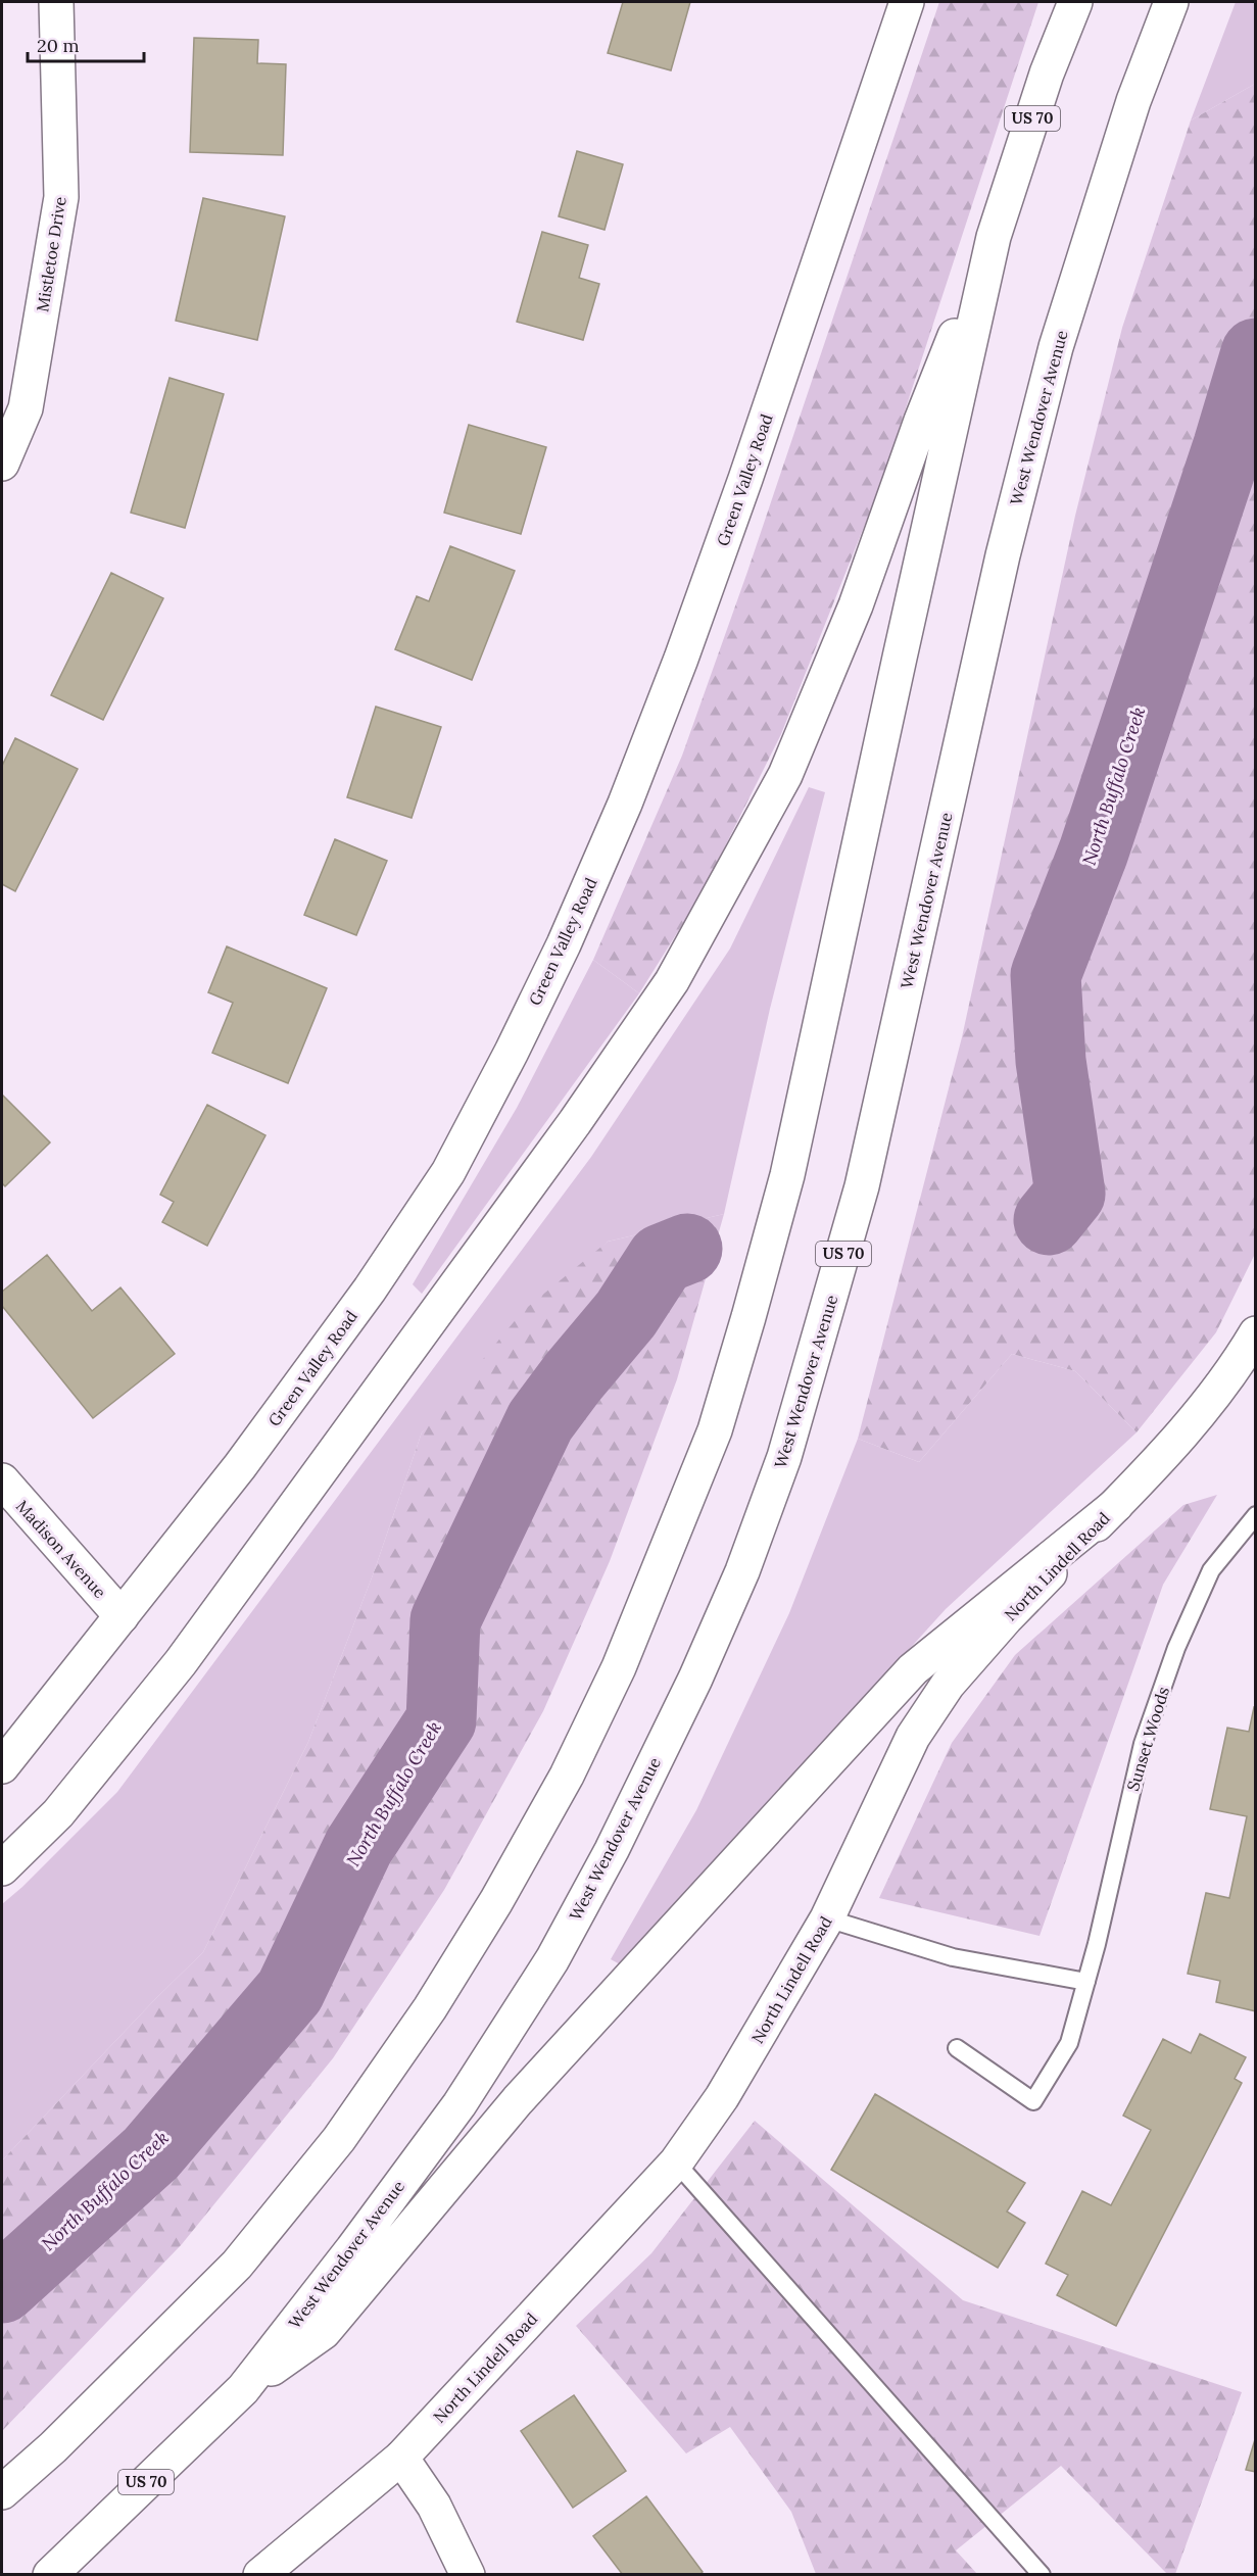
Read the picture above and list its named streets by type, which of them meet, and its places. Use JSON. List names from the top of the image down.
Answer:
{
  "streets": {
    "main road": [
      "US 70",
      "Mistletoe Drive",
      "West Wendover Avenue",
      "Green Valley Road",
      "Madison Avenue",
      "North Lindell Road"
    ],
    "lane": ["Sunset Woods"]
  },
  "crossings": [
    ["Green Valley Road", "Madison Avenue"]
  ],
  "water": ["North Buffalo Creek"],
  "scale_bar": "20 m"
}
